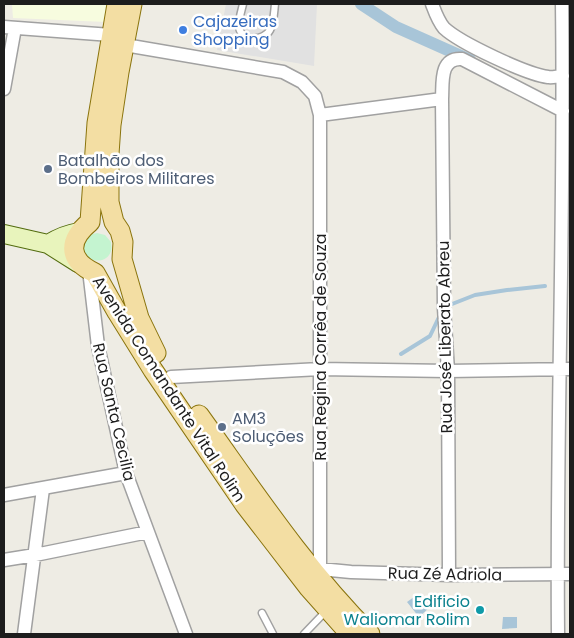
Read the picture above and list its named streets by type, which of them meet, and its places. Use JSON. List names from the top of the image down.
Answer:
{
  "streets": {
    "main road": ["Avenida Comandante Vital Rolim"],
    "street": [
      "Rua José Liberato Abreu",
      "Rua Regina Corrêa de Souza",
      "Rua Santa Cecilia",
      "Rua Zé Adriola"
    ]
  },
  "crossings": [
    ["Rua José Liberato Abreu", "Rua Zé Adriola"],
    ["Rua Regina Corrêa de Souza", "Avenida Comandante Vital Rolim"],
    ["Rua Regina Corrêa de Souza", "Rua Zé Adriola"],
    ["Avenida Comandante Vital Rolim", "Rua Santa Cecilia"],
    ["Avenida Comandante Vital Rolim", "Rua Zé Adriola"]
  ],
  "places": [
    "Cajazeiras Shopping",
    "Batalhão dos Bombeiros Militares",
    "AM3 Soluções",
    "Edificio Waliomar Rolim"
  ]
}
